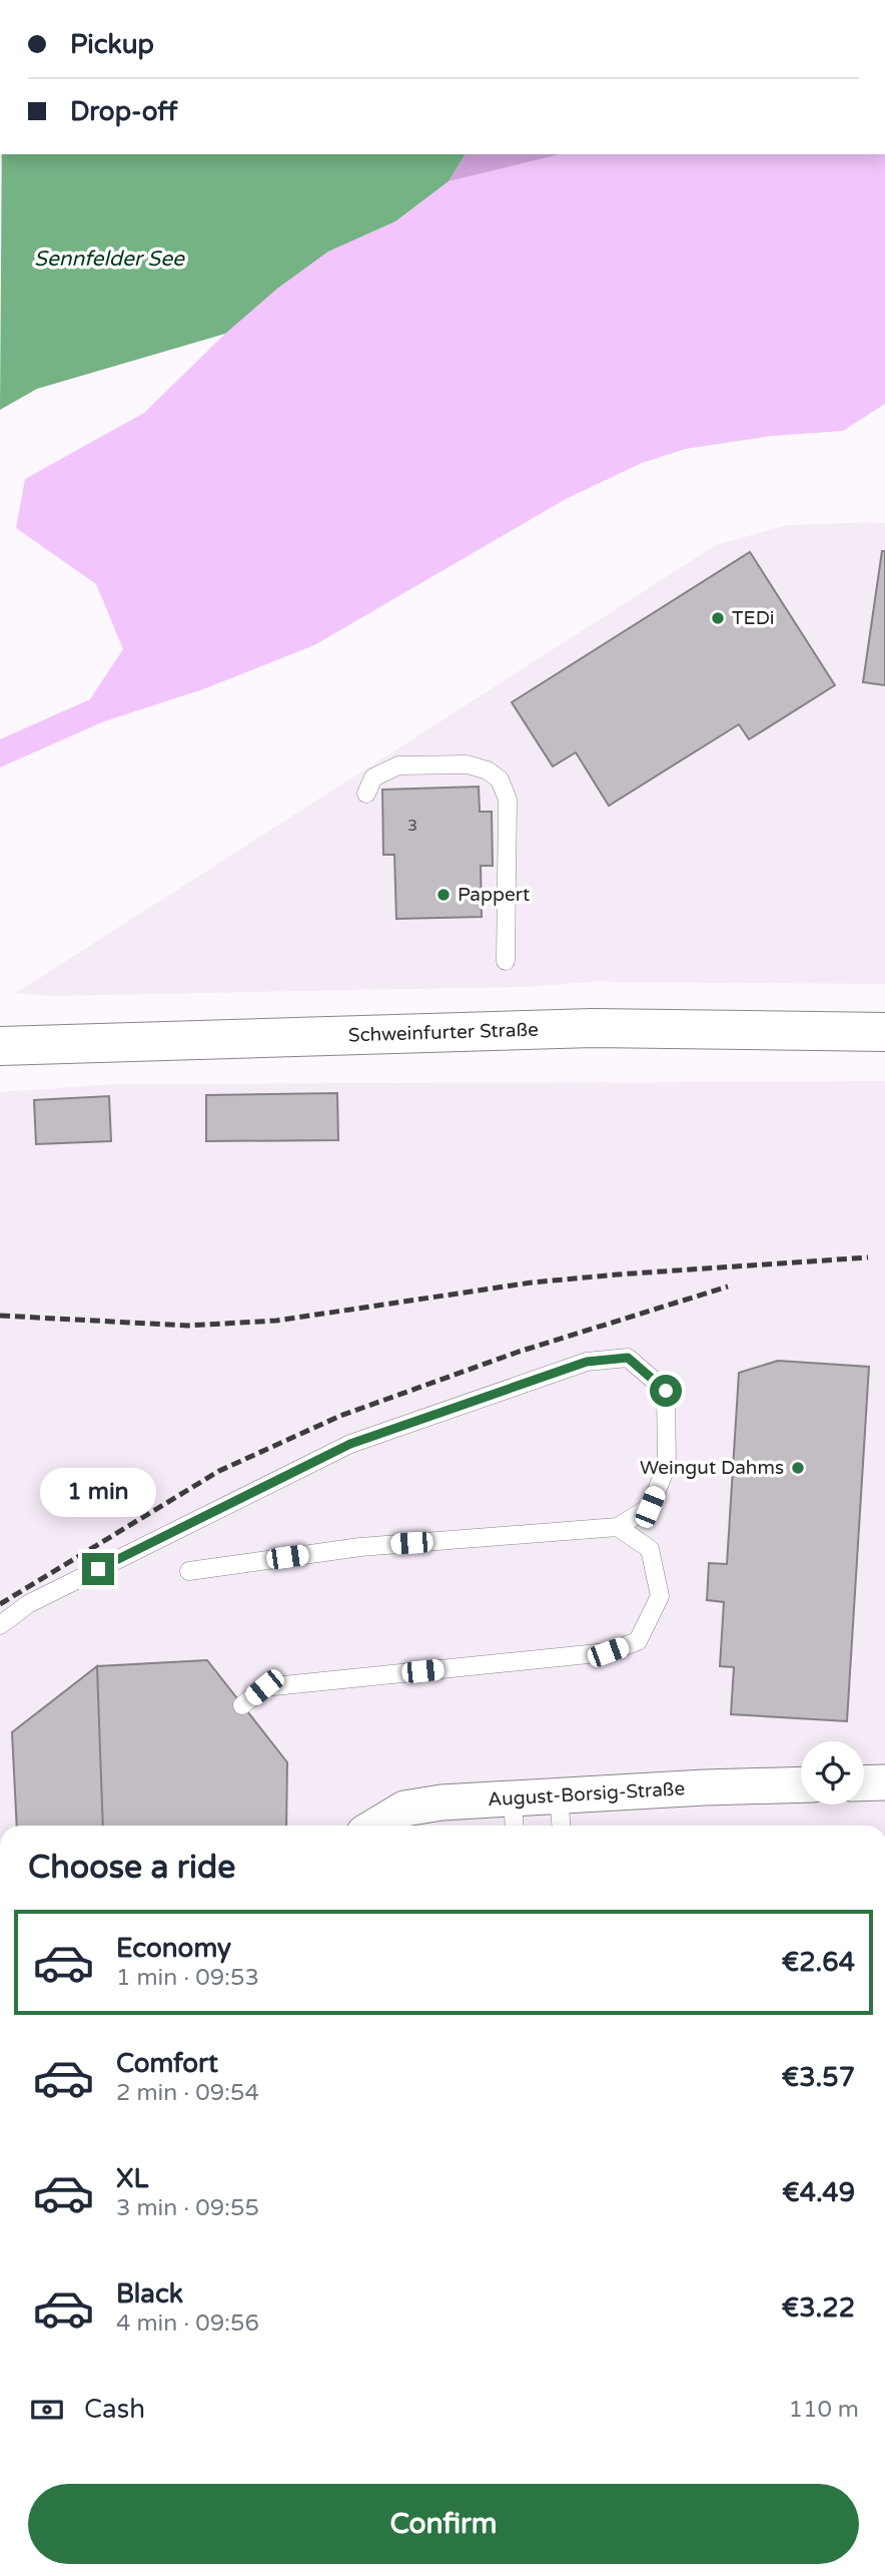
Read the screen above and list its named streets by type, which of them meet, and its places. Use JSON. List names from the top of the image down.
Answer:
{
  "streets": {
    "main road": ["Schweinfurter Straße"],
    "street": ["August-Borsig-Straße"]
  },
  "water": ["Sennfelder See"],
  "places": ["TEDi", "Pappert", "Weingut Dahms"],
  "house_numbers": ["3"],
  "page": {
    "banner": ["Pickup", "Drop-off"],
    "bubble": "1 min",
    "heading": "Choose a ride",
    "list": [
      {
        "name": "Economy",
        "note": "1 min · 09:53",
        "value": "€2.64"
      },
      {
        "name": "Comfort",
        "note": "2 min · 09:54",
        "value": "€3.57"
      },
      {
        "name": "XL",
        "note": "3 min · 09:55",
        "value": "€4.49"
      },
      {
        "name": "Black",
        "note": "4 min · 09:56",
        "value": "€3.22"
      }
    ],
    "pay": ["Cash", "110 m"],
    "buttons": "Confirm"
  }
}
